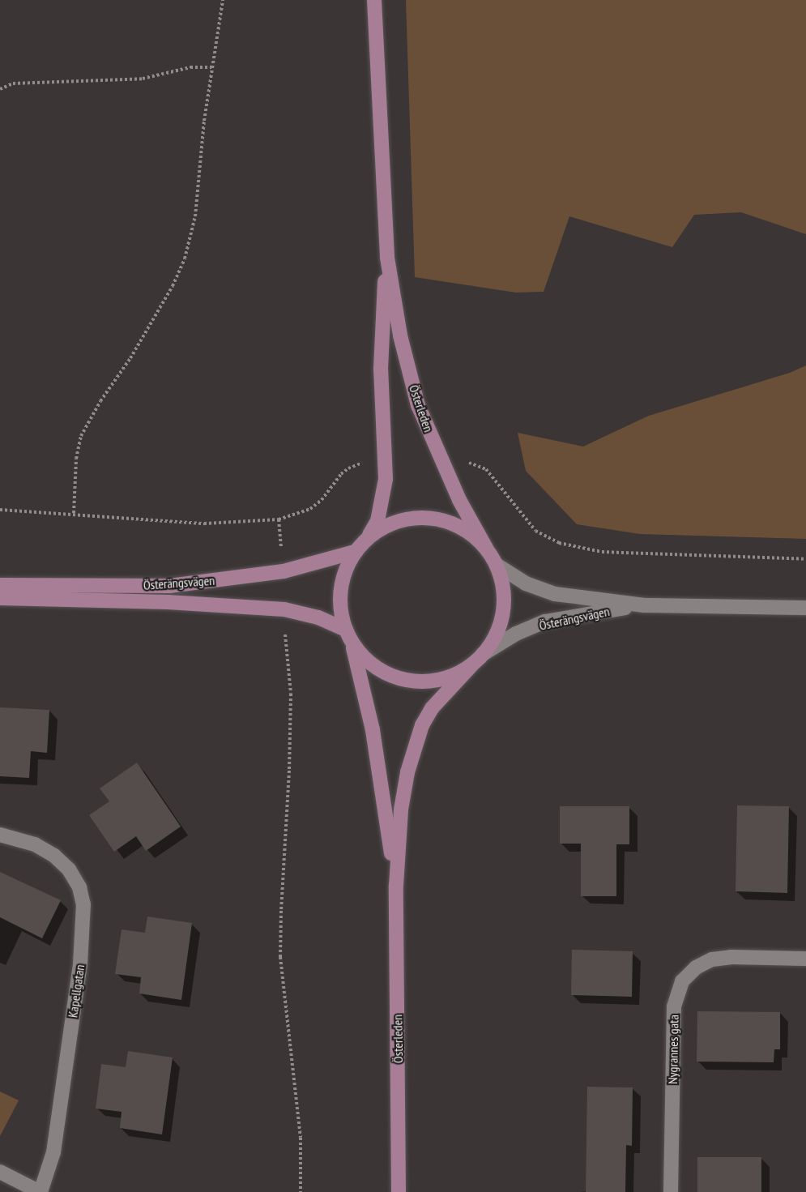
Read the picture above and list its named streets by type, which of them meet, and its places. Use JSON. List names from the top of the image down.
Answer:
{
  "streets": {
    "main road": ["Österleden", "Österängsvägen"],
    "street": ["Kapellgatan", "Nygrannes gata"]
  },
  "crossings": [
    ["Österleden", "Österängsvägen"]
  ]
}
